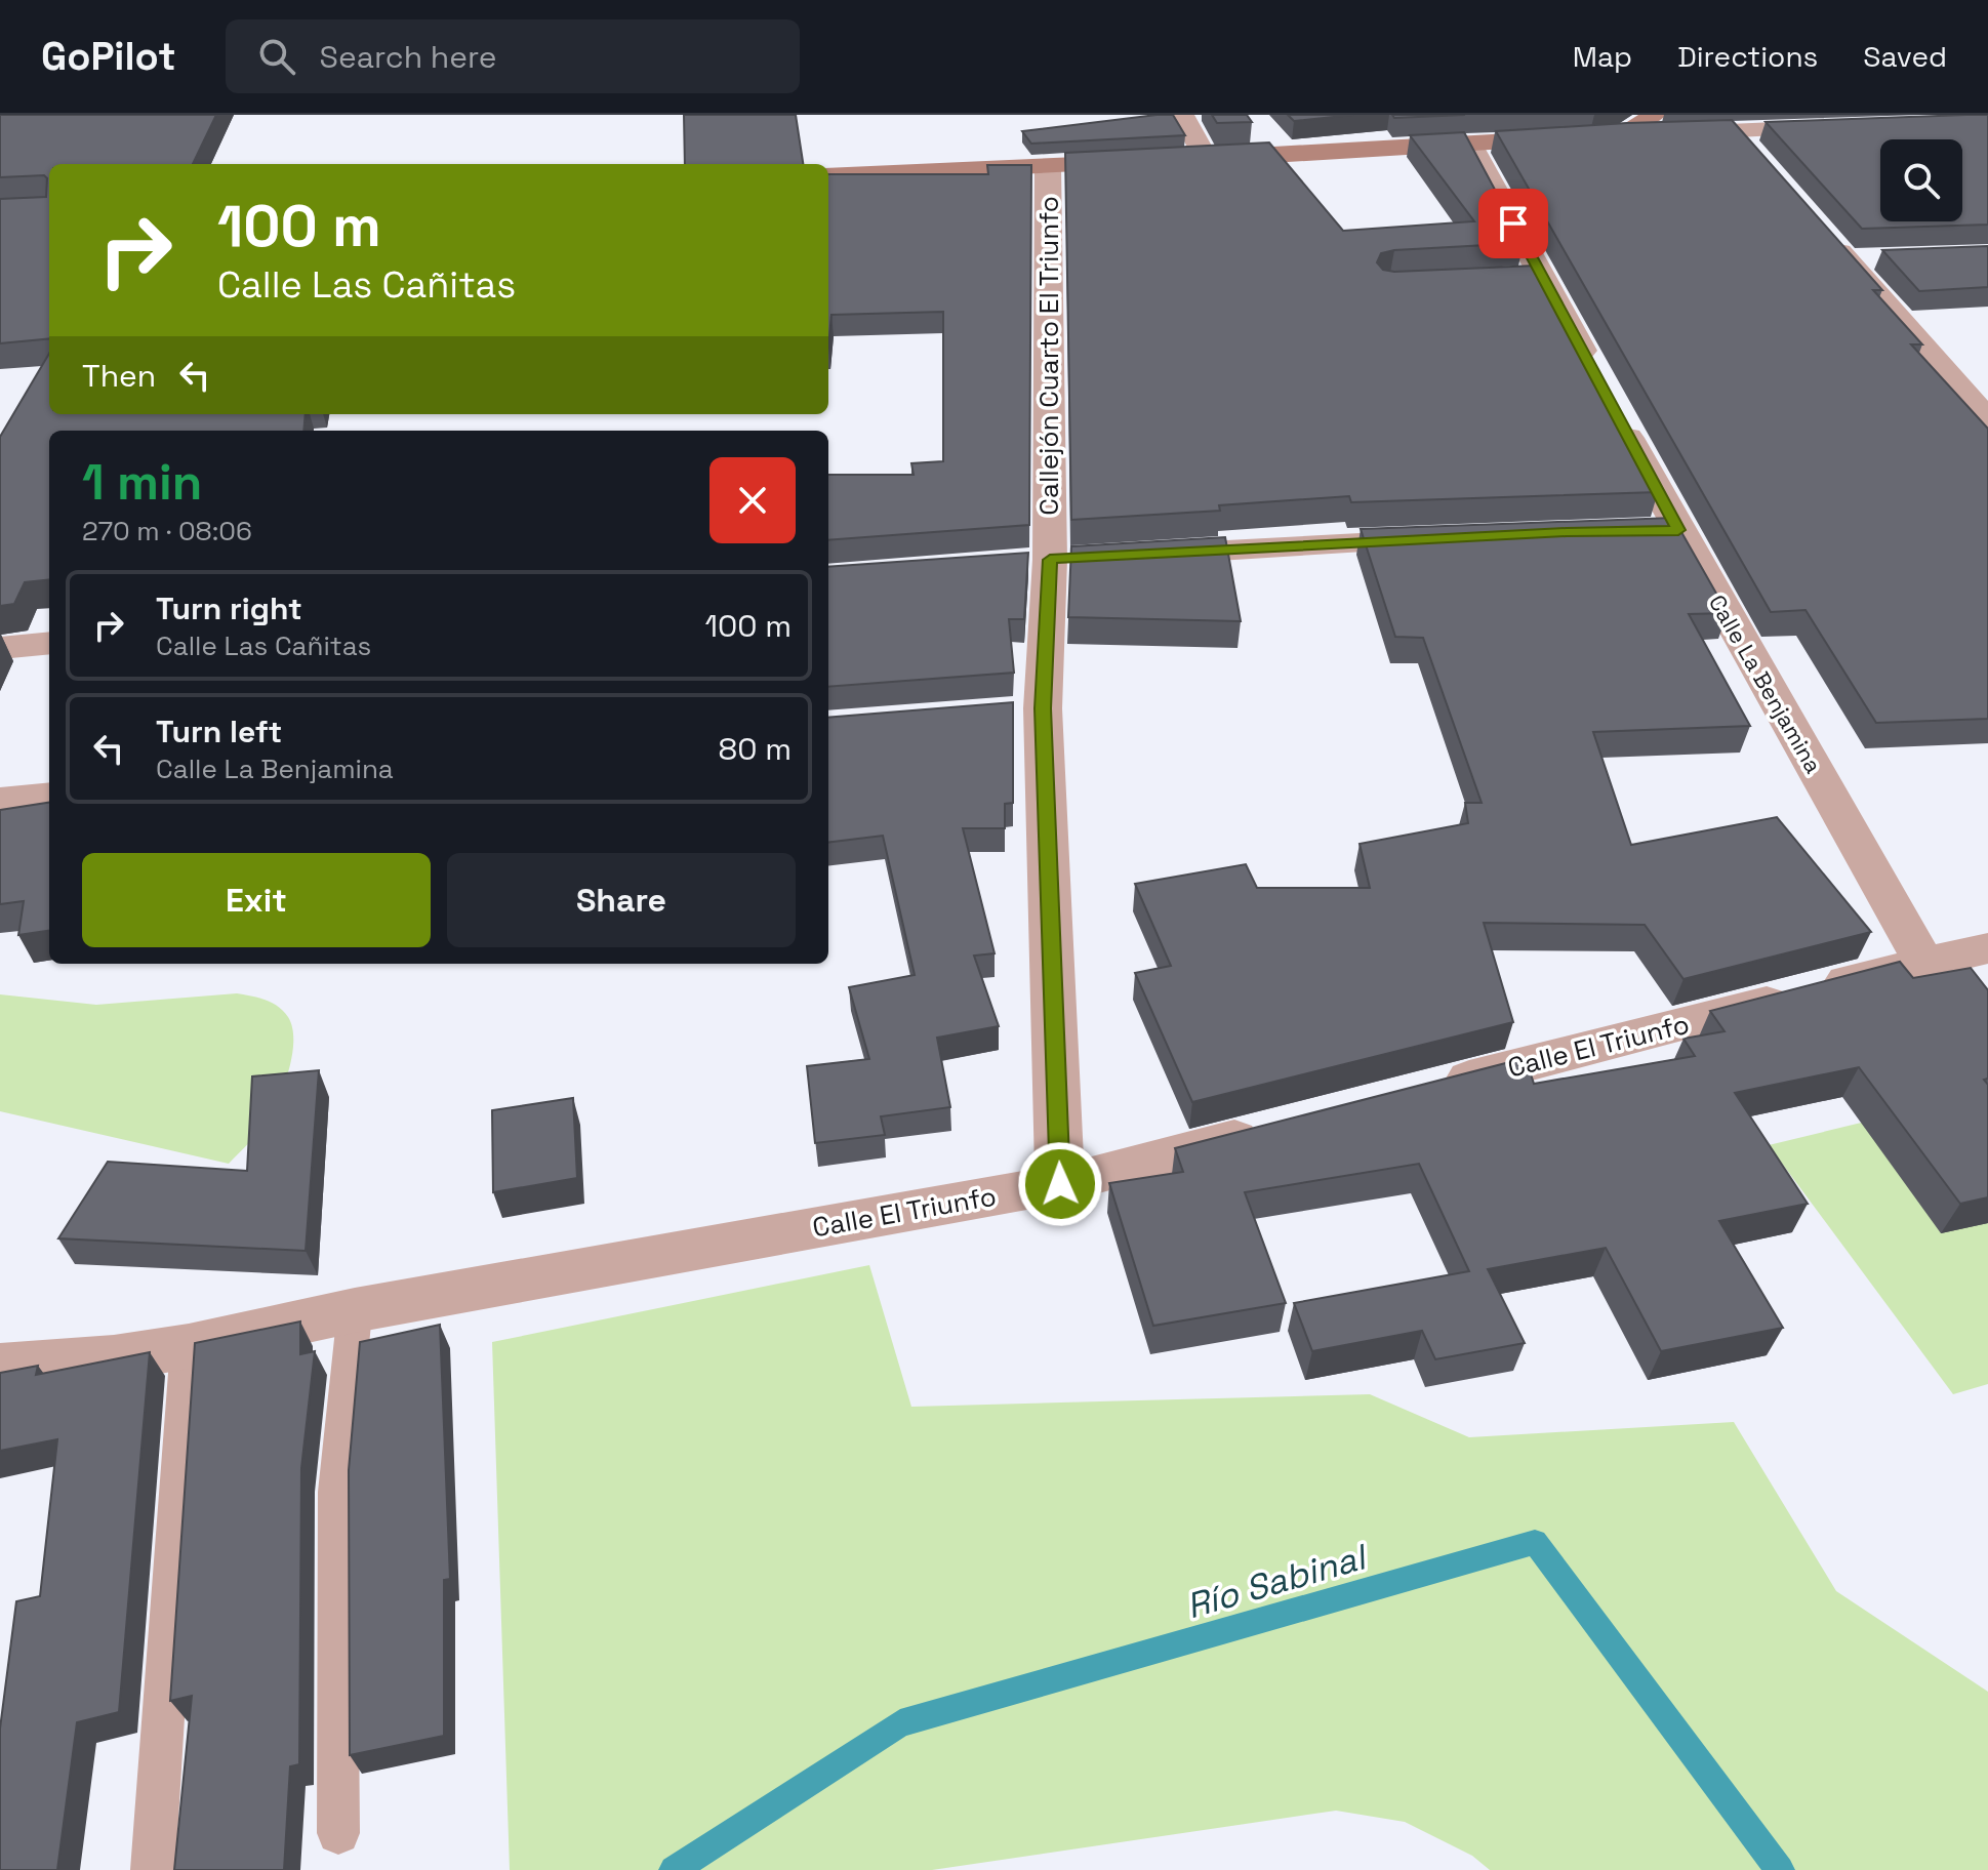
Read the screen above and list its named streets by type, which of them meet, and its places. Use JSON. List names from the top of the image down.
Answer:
{
  "streets": {
    "street": ["Callejón Cuarto El Triunfo", "Calle La Benjamina", "Calle El Triunfo"]
  },
  "crossings": [
    ["Callejón Cuarto El Triunfo", "Calle El Triunfo"],
    ["Calle La Benjamina", "Calle El Triunfo"]
  ],
  "water": ["Río Sabinal"],
  "page": {
    "header": "GoPilot",
    "search": "Search here",
    "nav": ["Map", "Directions", "Saved"],
    "turn": ["100 m", "Calle Las Cañitas"],
    "then": "Then",
    "heading": ["1 min", "270 m · 08:06"],
    "list": [
      {
        "name": "Turn right",
        "note": "Calle Las Cañitas",
        "value": "100 m"
      },
      {
        "name": "Turn left",
        "note": "Calle La Benjamina",
        "value": "80 m"
      }
    ],
    "buttons": ["Exit", "Share"]
  }
}
